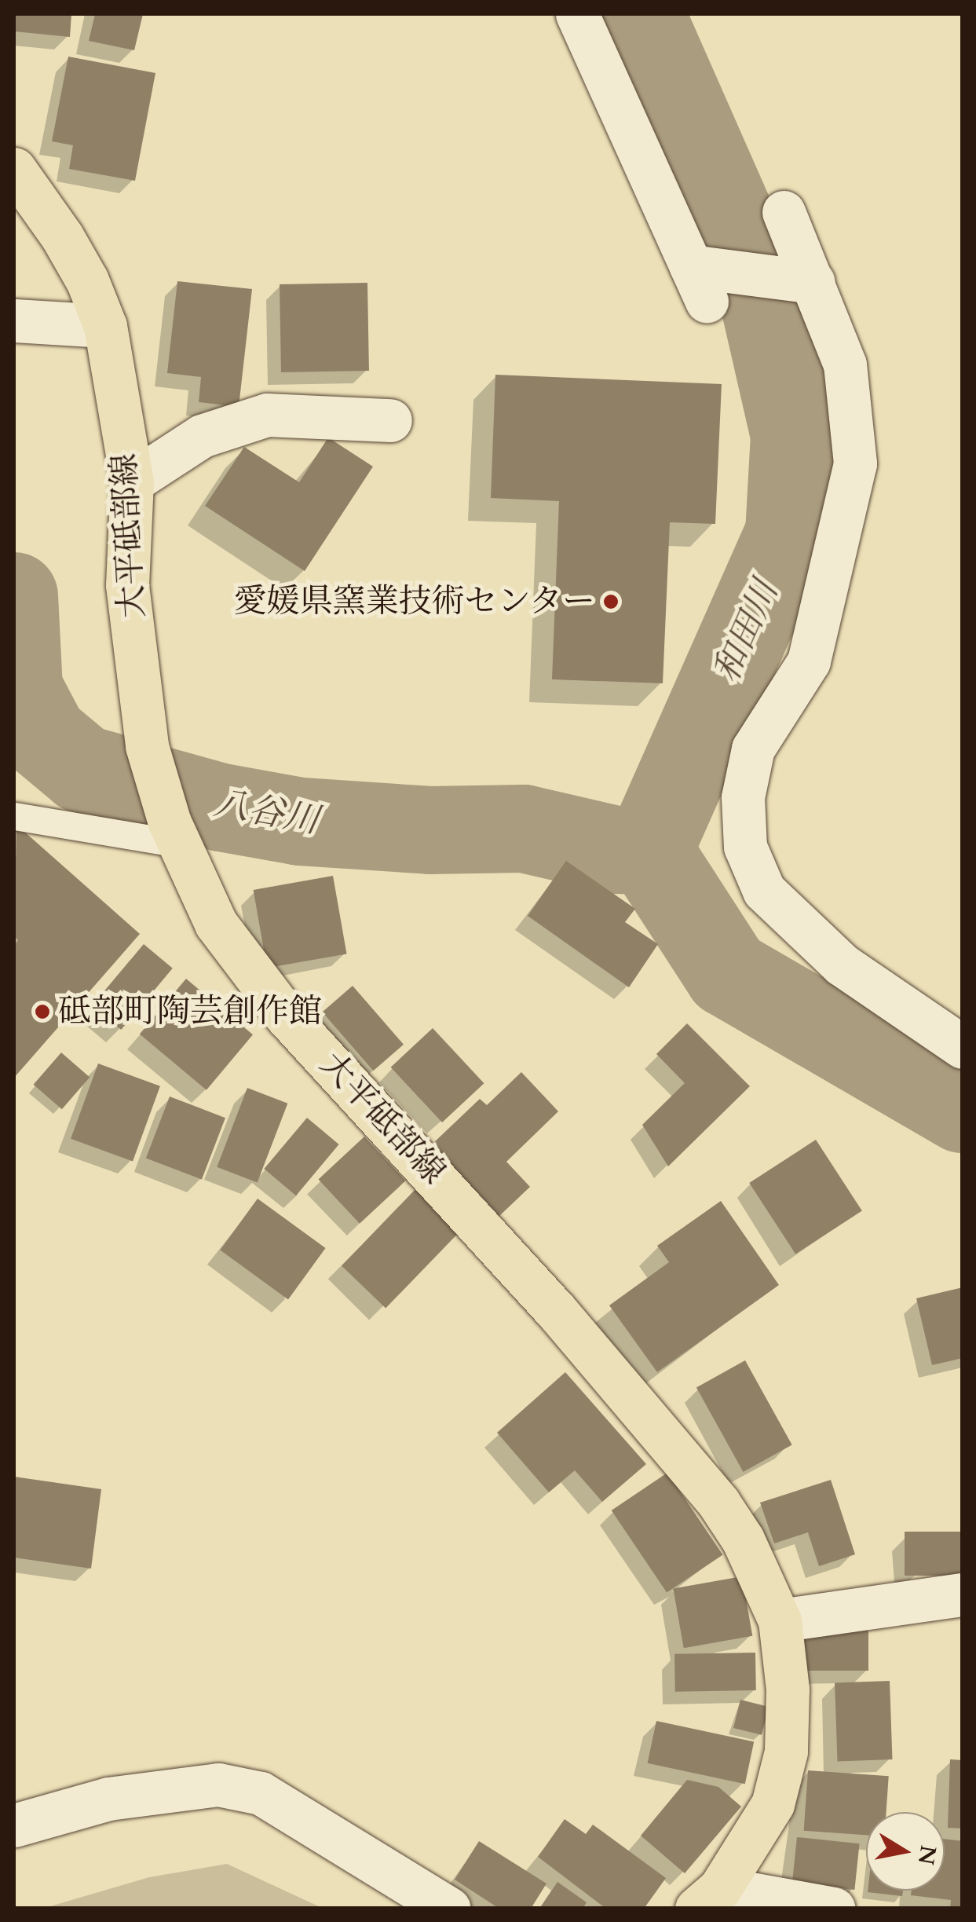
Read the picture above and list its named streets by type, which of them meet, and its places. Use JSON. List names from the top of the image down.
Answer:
{
  "streets": {
    "main road": ["大平砥部線"]
  },
  "water": ["和田川", "八谷川"],
  "places": ["愛媛県窯業技術センター", "砥部町陶芸創作館"],
  "north": "right"
}
